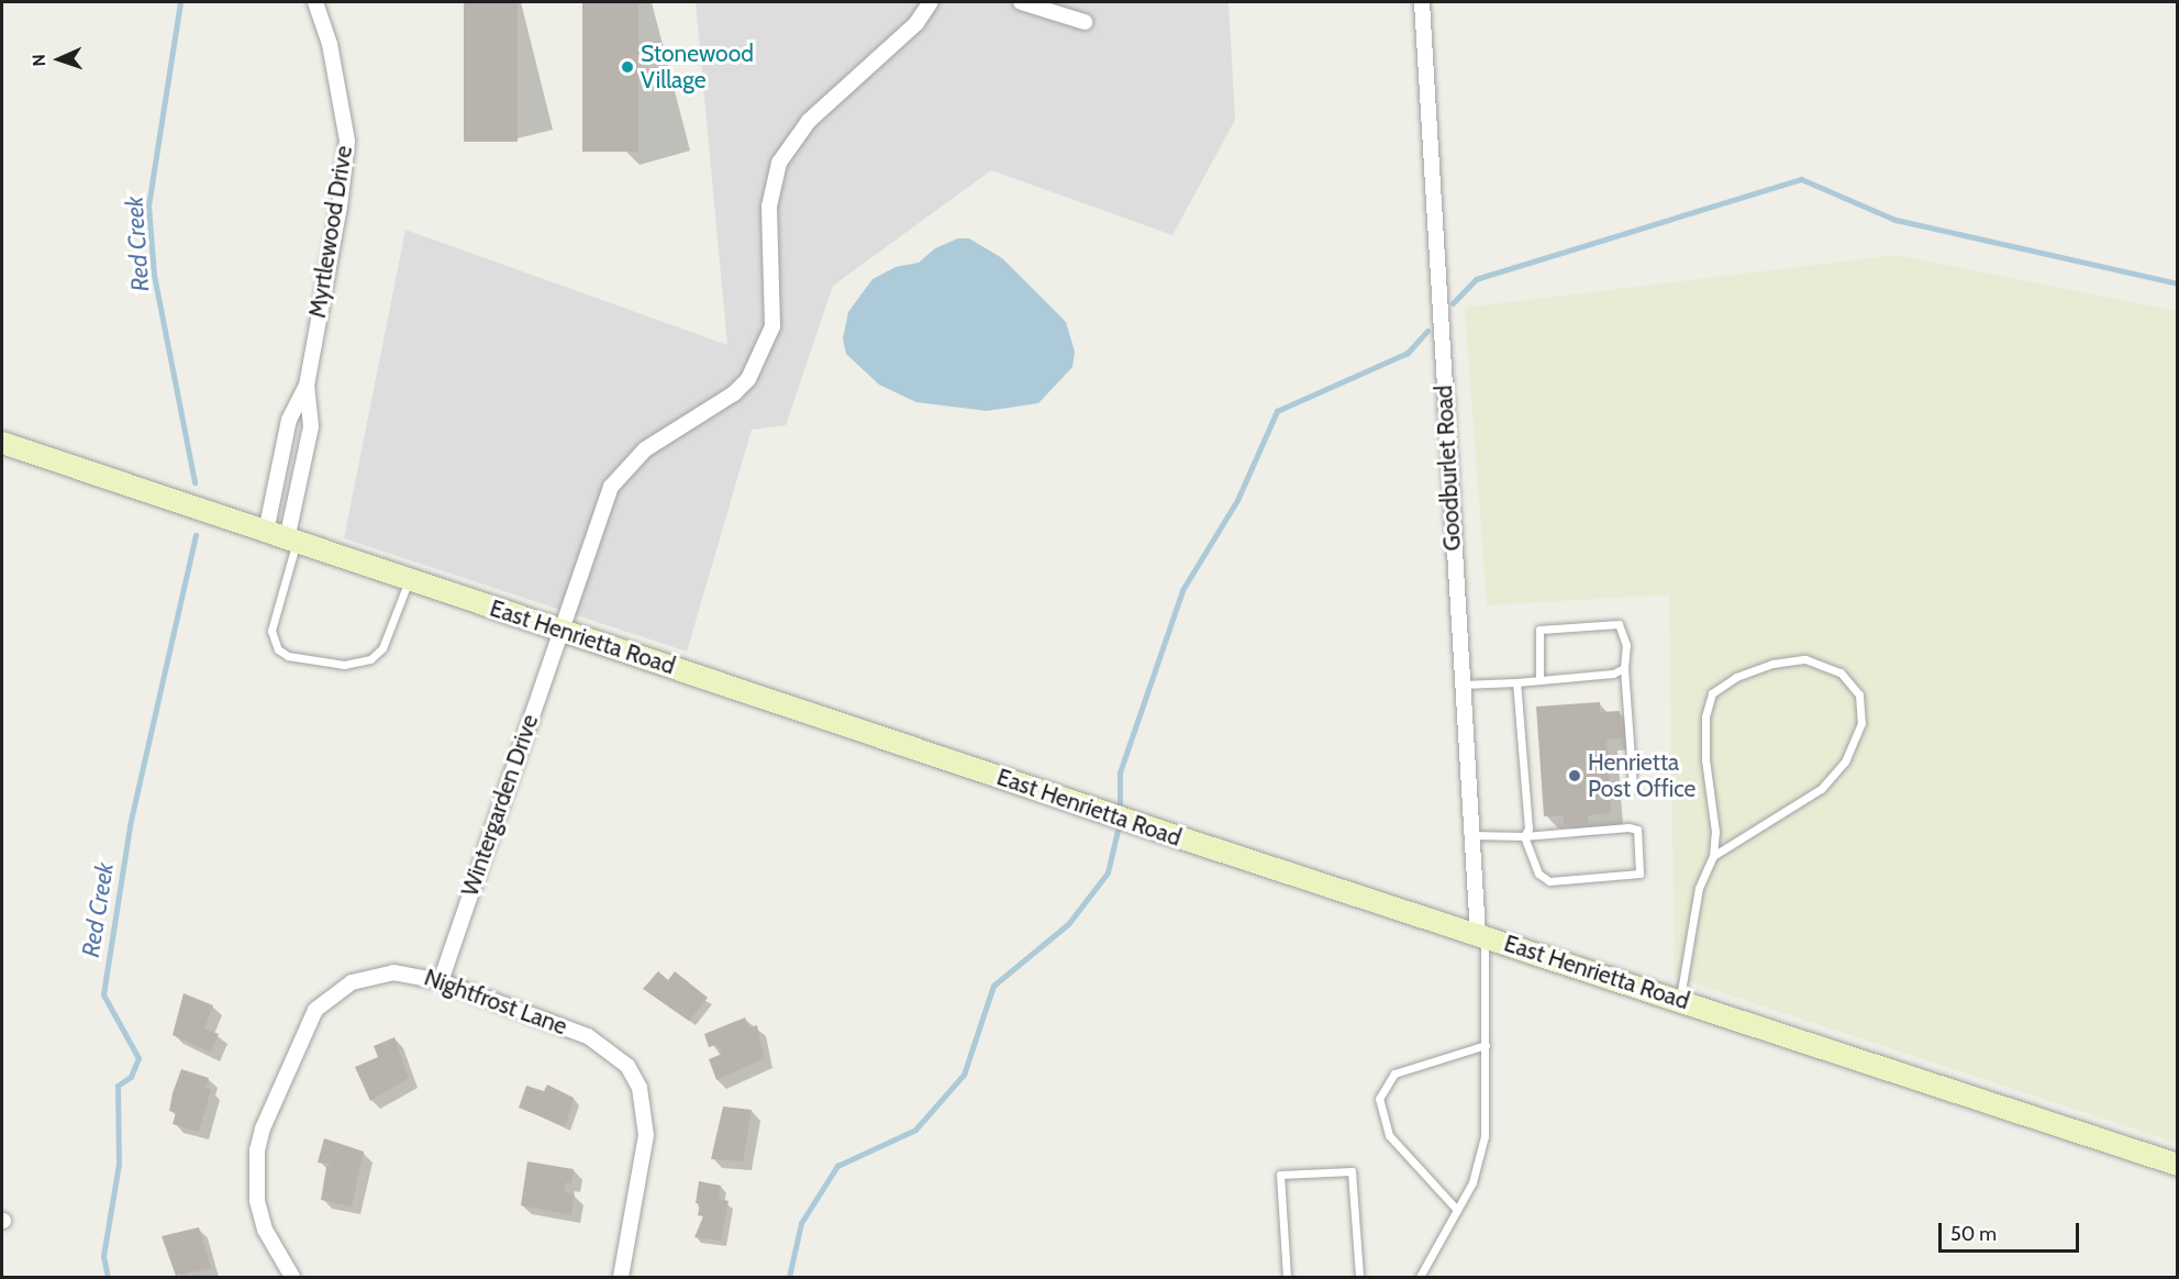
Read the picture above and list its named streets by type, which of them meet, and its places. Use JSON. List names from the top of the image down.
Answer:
{
  "streets": {
    "main road": ["East Henrietta Road"],
    "street": [
      "Myrtlewood Drive",
      "Goodburlet Road",
      "Wintergarden Drive",
      "Nightfrost Lane"
    ]
  },
  "crossings": [
    ["Myrtlewood Drive", "East Henrietta Road"],
    ["Goodburlet Road", "East Henrietta Road"],
    ["East Henrietta Road", "Wintergarden Drive"],
    ["Wintergarden Drive", "Nightfrost Lane"]
  ],
  "water": ["Red Creek"],
  "places": ["Stonewood Village", "Henrietta Post Office"],
  "scale_bar": "50 m",
  "north": "left"
}
